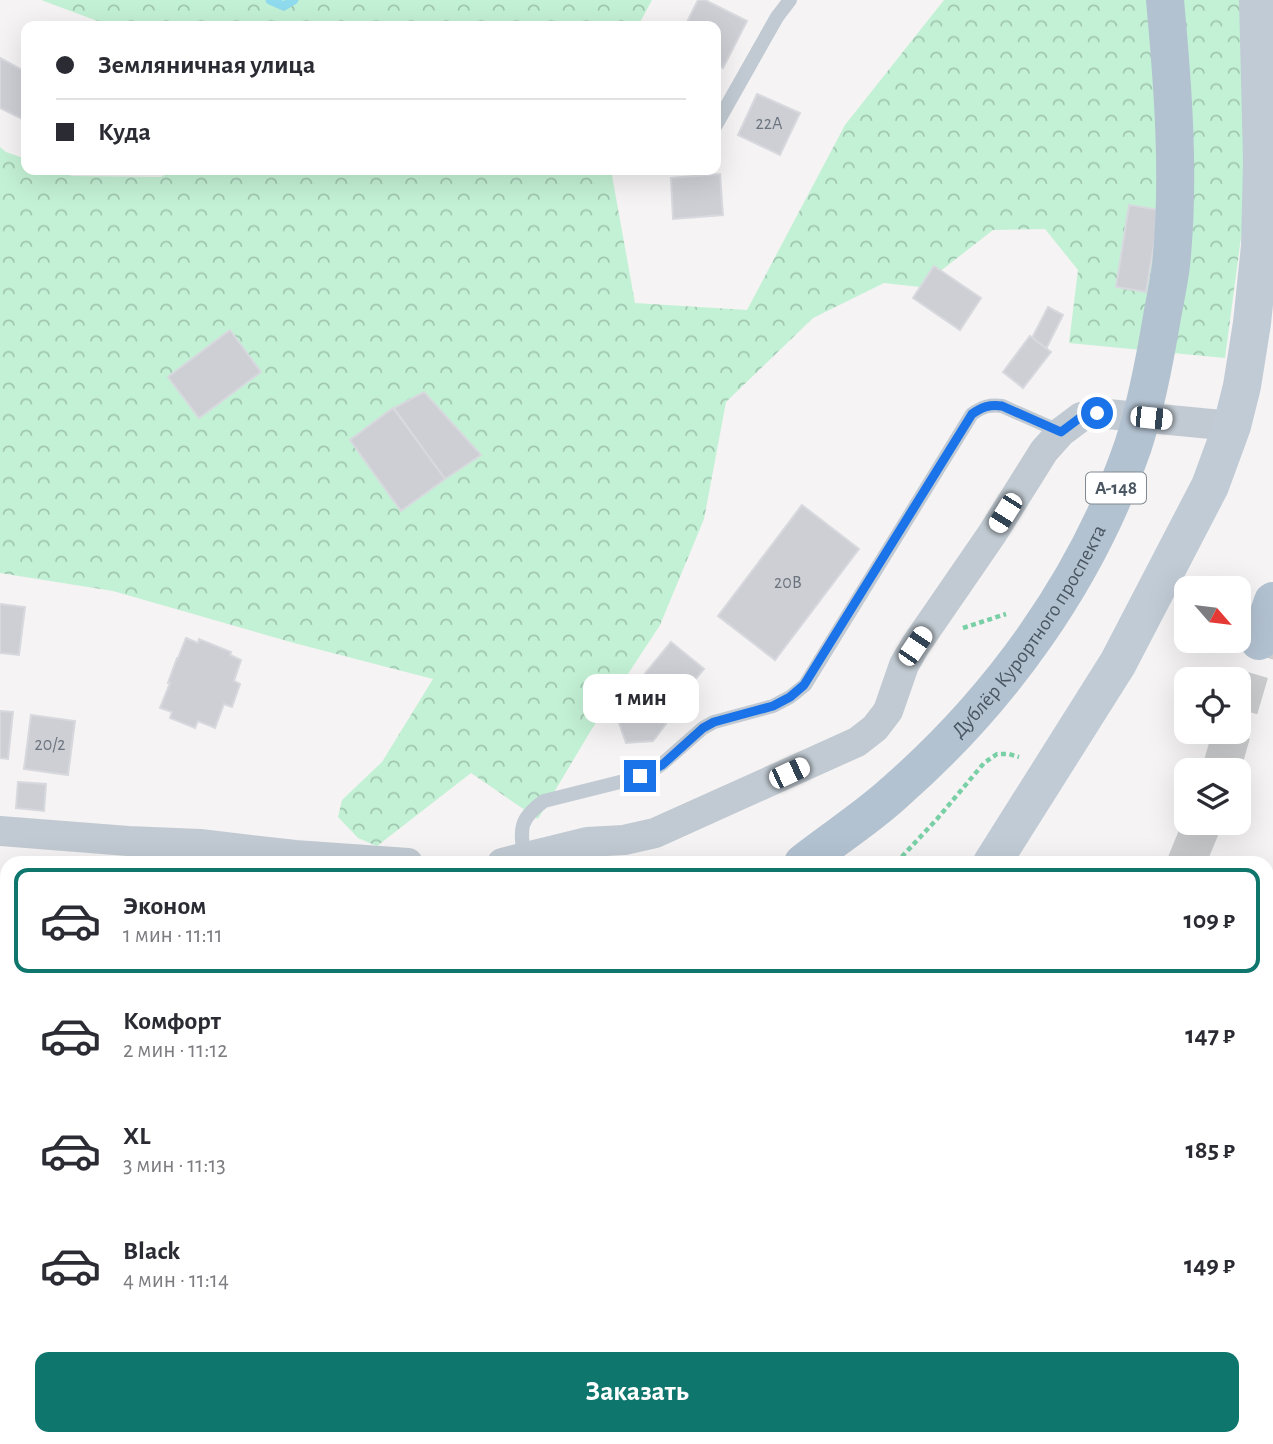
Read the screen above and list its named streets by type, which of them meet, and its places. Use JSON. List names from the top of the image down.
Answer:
{
  "streets": {
    "main road": ["А-148", "Дублёр Курортного проспекта"]
  },
  "house_numbers": ["22А", "20В", "20/2"],
  "north": "bottom right",
  "page": {
    "banner": ["Земляничная улица", "Куда"],
    "bubble": "1 мин",
    "list": [
      {
        "name": "Эконом",
        "note": "1 мин · 11:11",
        "value": "109 ₽"
      },
      {
        "name": "Комфорт",
        "note": "2 мин · 11:12",
        "value": "147 ₽"
      },
      {
        "name": "XL",
        "note": "3 мин · 11:13",
        "value": "185 ₽"
      },
      {
        "name": "Black",
        "note": "4 мин · 11:14",
        "value": "149 ₽"
      }
    ],
    "buttons": "Заказать"
  }
}
